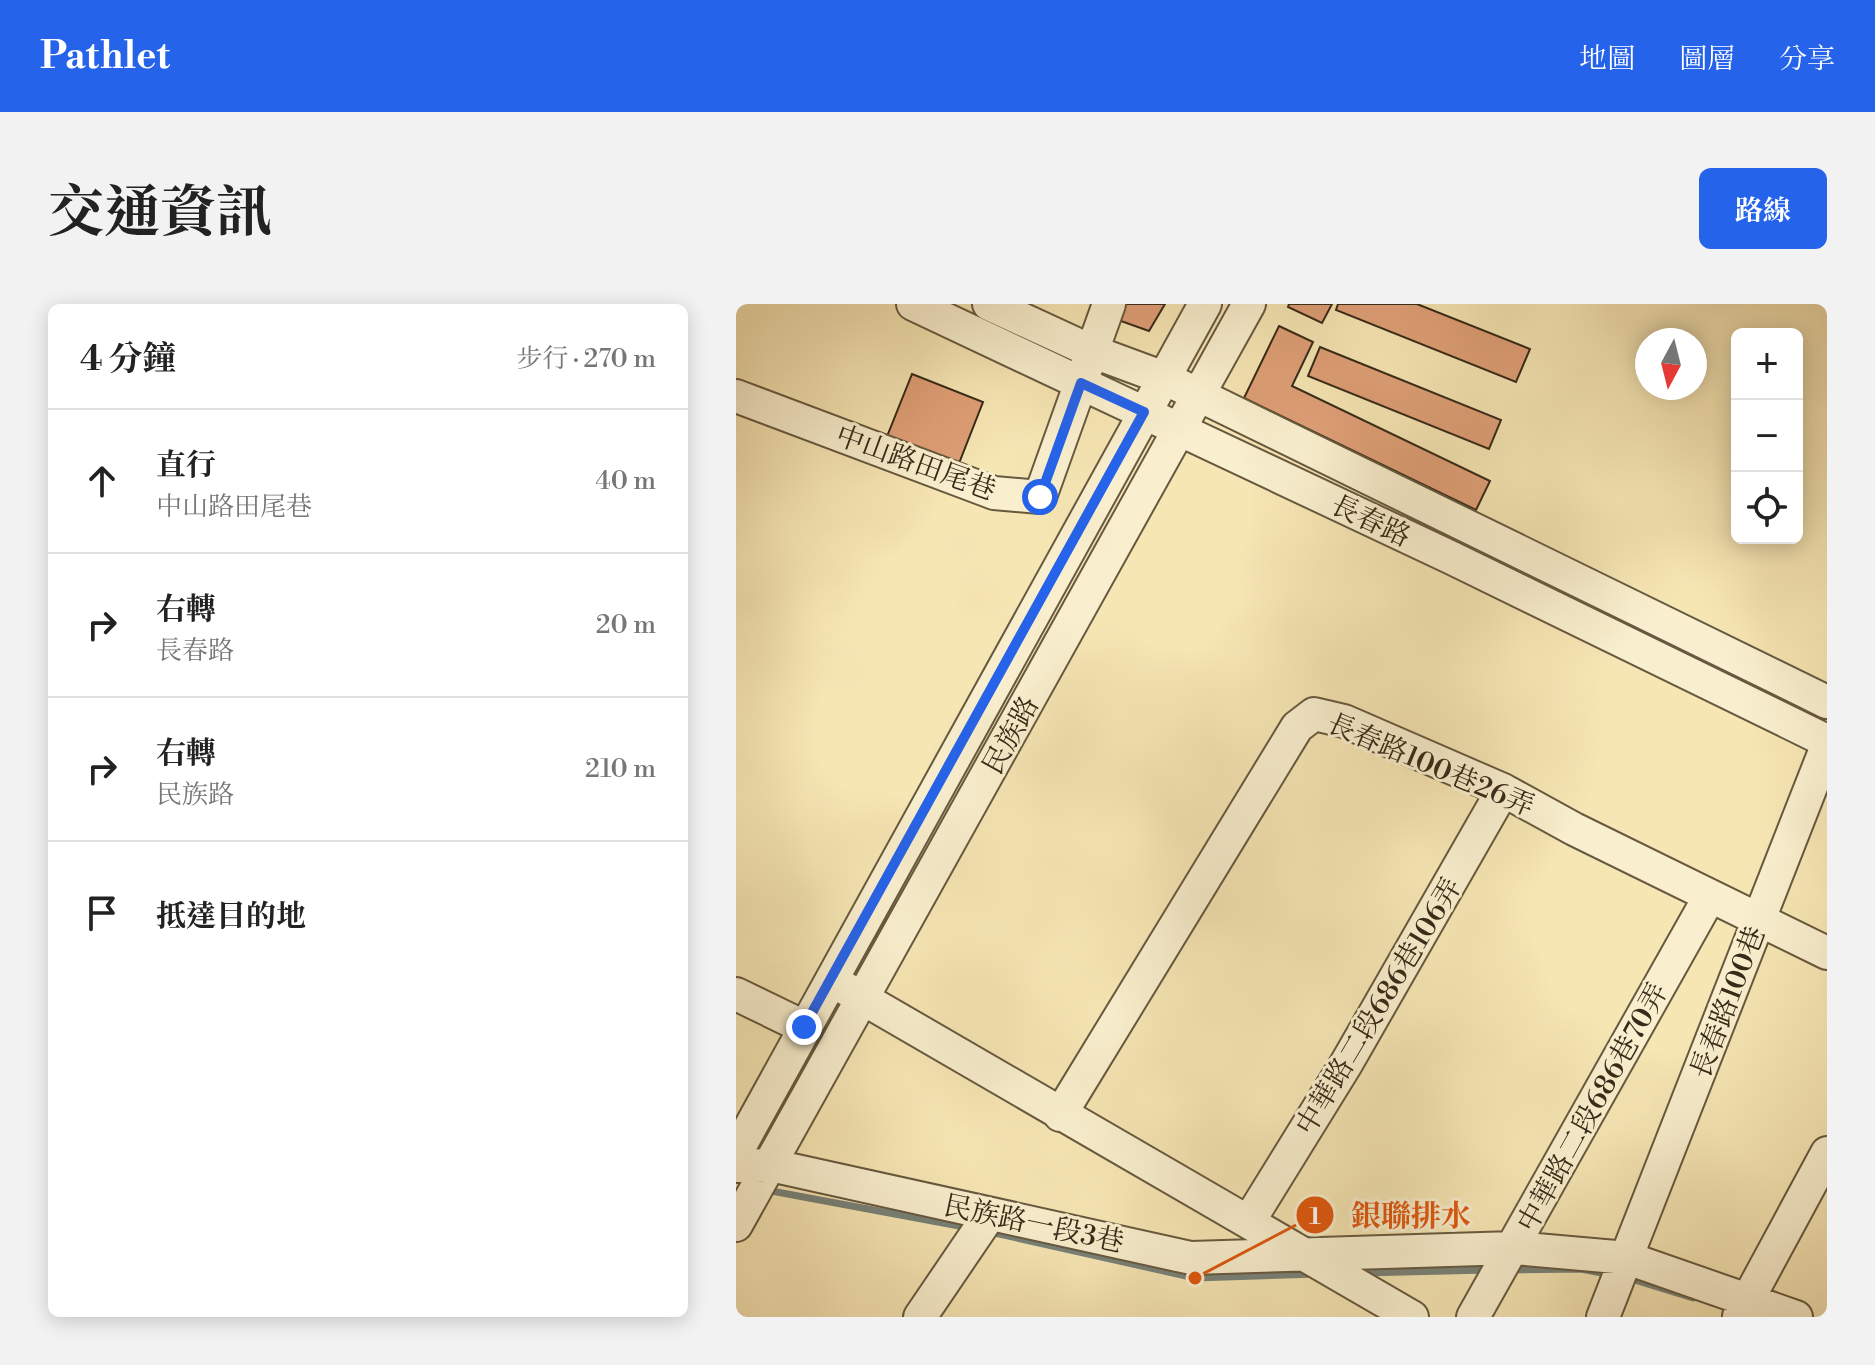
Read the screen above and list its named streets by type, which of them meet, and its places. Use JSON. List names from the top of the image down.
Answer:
{
  "streets": {
    "street": [
      "中山路田尾巷",
      "長春路",
      "民族路",
      "長春路100巷26弄",
      "長春路100巷",
      "中華路二段686巷106弄",
      "中華路二段686巷70弄",
      "民族路一段3巷"
    ]
  },
  "crossings": [
    ["中山路田尾巷", "長春路"],
    ["長春路", "民族路"],
    ["長春路", "長春路100巷"],
    ["民族路", "民族路一段3巷"],
    ["長春路100巷26弄", "長春路100巷"],
    ["長春路100巷26弄", "中華路二段686巷106弄"],
    ["長春路100巷26弄", "中華路二段686巷70弄"],
    ["長春路100巷", "民族路一段3巷"],
    ["中華路二段686巷70弄", "民族路一段3巷"]
  ],
  "places": ["銀聯排水"],
  "north": "bottom",
  "page": {
    "header": "Pathlet",
    "nav": ["地圖", "圖層", "分享"],
    "title": "交通資訊",
    "buttons": "路線",
    "heading": ["4 分鐘", "步行 · 270 m"],
    "map_buttons": ["+", "−"],
    "list": [
      ["直行", "中山路田尾巷", "40 m"],
      ["右轉", "長春路", "20 m"],
      ["右轉", "民族路", "210 m"],
      "抵達目的地"
    ]
  }
}
